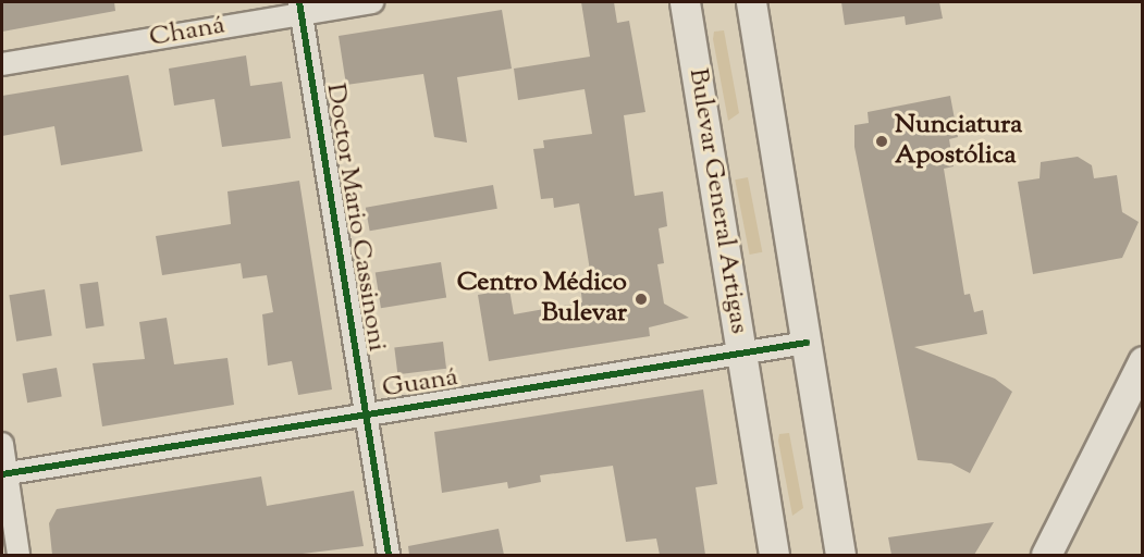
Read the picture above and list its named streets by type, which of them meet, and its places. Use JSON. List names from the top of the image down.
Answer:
{
  "streets": {
    "main road": ["Bulevar General Artigas"],
    "street": ["Chaná", "Doctor Mario Cassinoni", "Guaná"]
  },
  "crossings": [
    ["Chaná", "Doctor Mario Cassinoni"],
    ["Bulevar General Artigas", "Guaná"],
    ["Doctor Mario Cassinoni", "Guaná"]
  ],
  "places": ["Nunciatura Apostólica", "Centro Médico Bulevar"]
}
